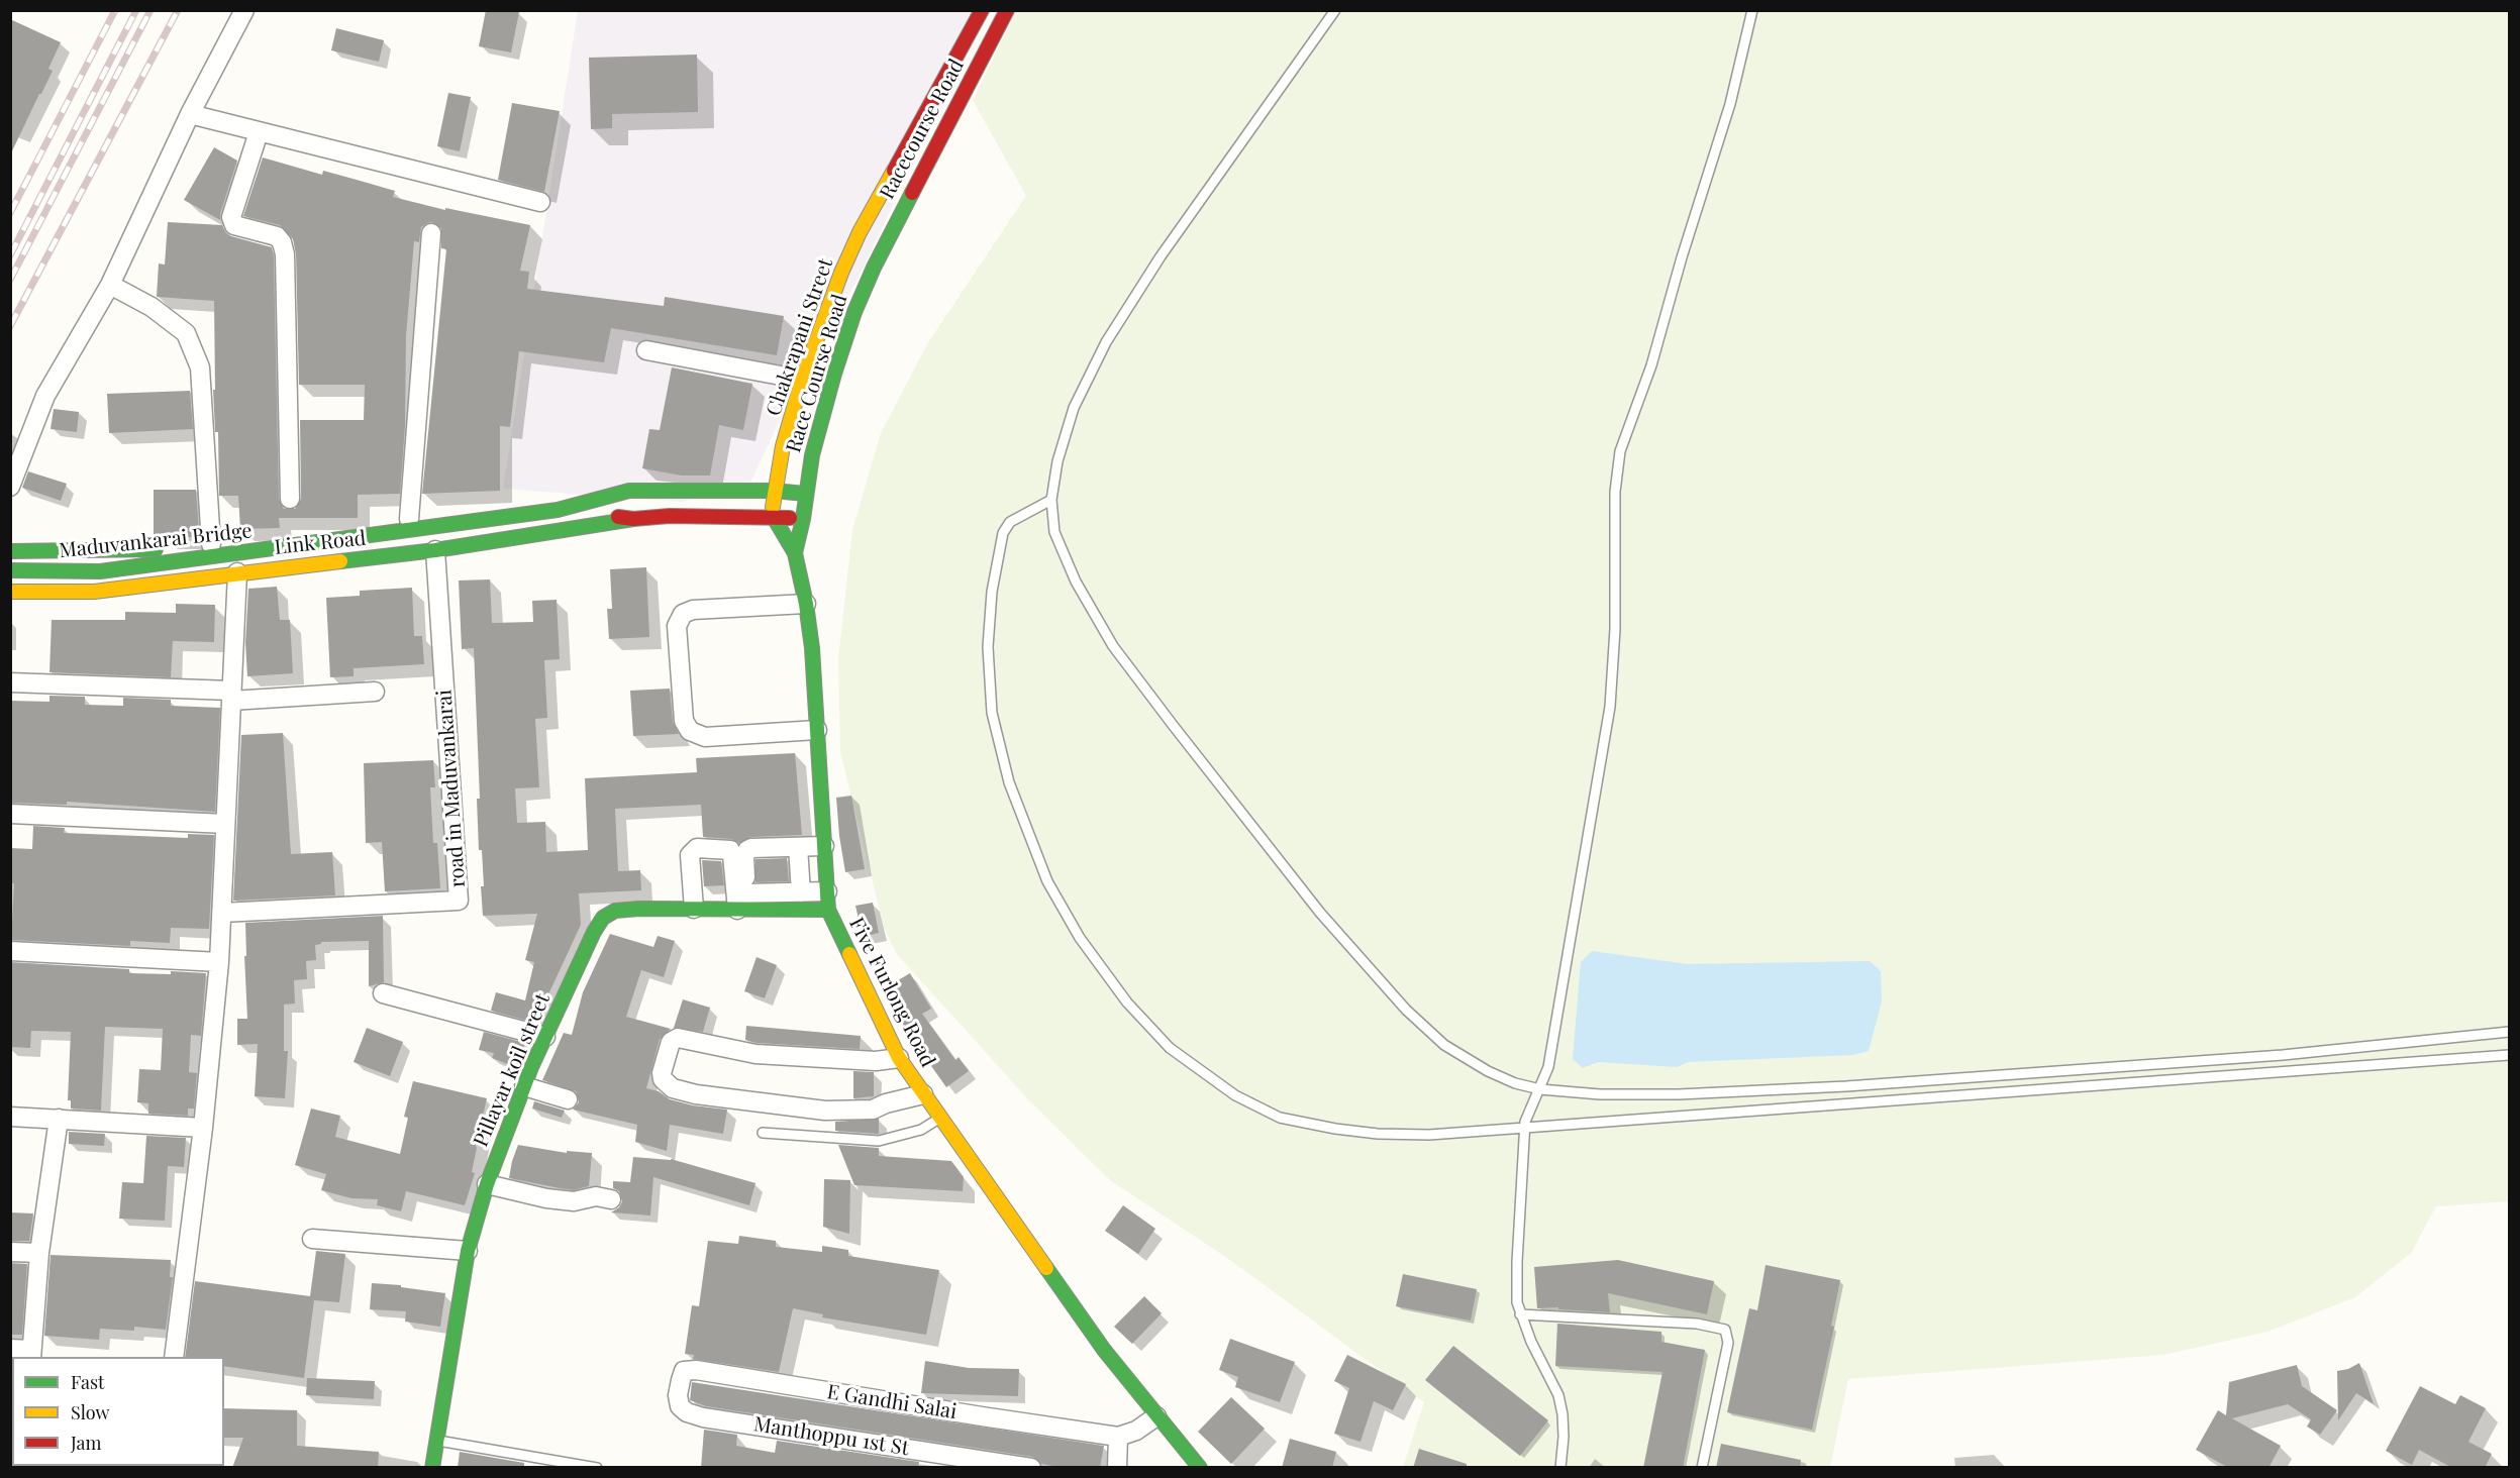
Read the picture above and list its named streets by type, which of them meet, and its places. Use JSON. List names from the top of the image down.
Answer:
{
  "streets": {
    "street": [
      "Racecourse Road",
      "Chakrapani Street",
      "Race Course Road",
      "Maduvankarai Bridge",
      "Link Road",
      "road in Maduvankarai",
      "Five Furlong Road",
      "Pillayar koil street",
      "E Gandhi Salai",
      "Manthoppu 1st St"
    ]
  },
  "crossings": [
    ["Racecourse Road", "Race Course Road"],
    ["Chakrapani Street", "Five Furlong Road"],
    ["Race Course Road", "Five Furlong Road"],
    ["Link Road", "road in Maduvankarai"],
    ["Five Furlong Road", "Pillayar koil street"],
    ["E Gandhi Salai", "Manthoppu 1st St"]
  ],
  "legend": ["Fast", "Slow", "Jam"]
}
